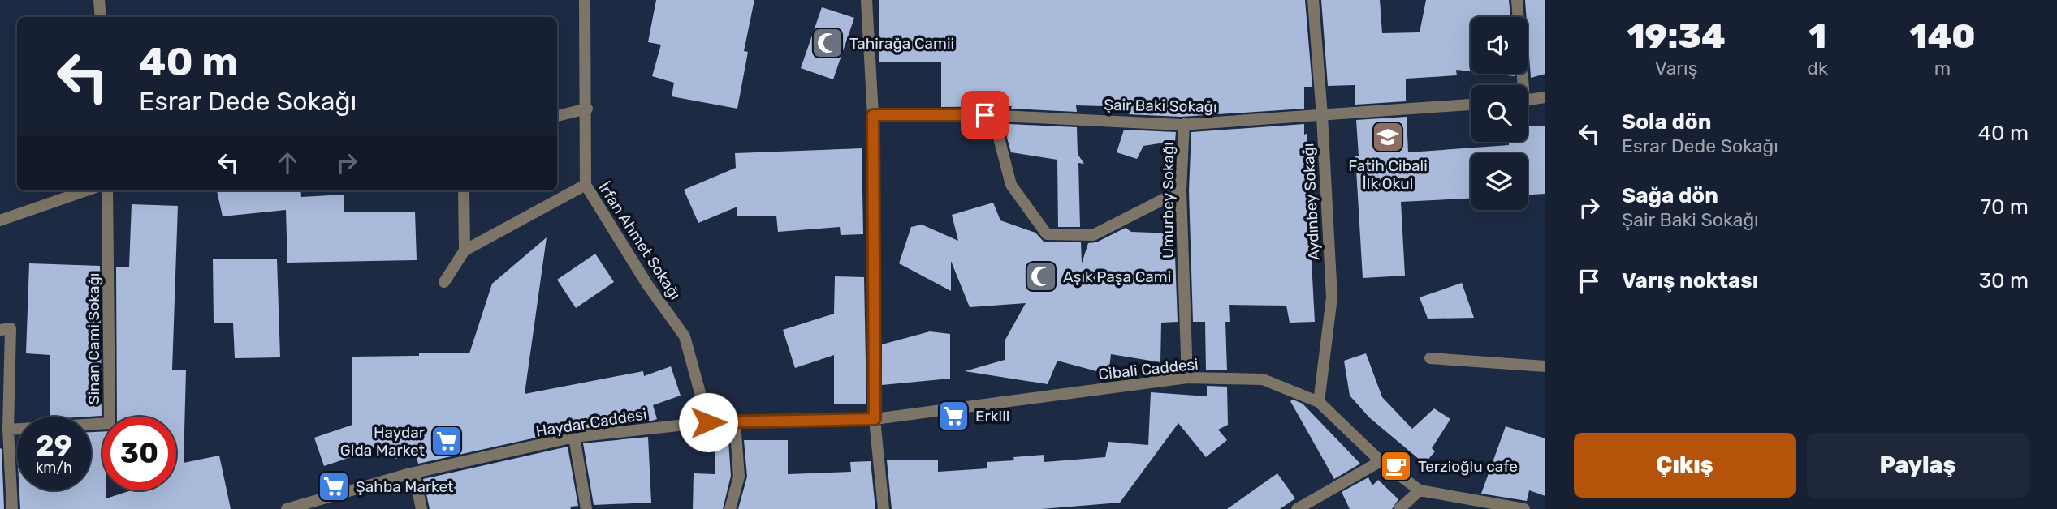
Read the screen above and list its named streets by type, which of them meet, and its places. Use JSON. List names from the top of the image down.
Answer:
{
  "streets": {
    "street": [
      "Şair Baki Sokağı",
      "Umurbey Sokağı",
      "Aydınbey Sokağı",
      "İrfan Ahmet Sokağı",
      "Sinan Cami Sokağı",
      "Cibali Caddesi",
      "Haydar Caddesi"
    ]
  },
  "crossings": [
    ["Şair Baki Sokağı", "Umurbey Sokağı"],
    ["Şair Baki Sokağı", "Aydınbey Sokağı"],
    ["Umurbey Sokağı", "Cibali Caddesi"],
    ["Aydınbey Sokağı", "Cibali Caddesi"],
    ["İrfan Ahmet Sokağı", "Haydar Caddesi"],
    ["Cibali Caddesi", "Haydar Caddesi"]
  ],
  "places": {
    "mosque": ["Tahirağa Camii", "Aşık Paşa Cami"],
    "school or university": ["Fatih Cibali İlk Okul"],
    "supermarket": ["Erkili", "Haydar Gida Market", "Şahba Market"],
    "cafe": ["Terzioğlu cafe"]
  },
  "page": {
    "eta": [
      "19:34",
      "Varış",
      "1",
      "dk",
      "140",
      "m"
    ],
    "turn": ["40 m", "Esrar Dede Sokağı"],
    "list": [
      {
        "name": "Sola dön",
        "note": "Esrar Dede Sokağı",
        "value": "40 m"
      },
      {
        "name": "Sağa dön",
        "note": "Şair Baki Sokağı",
        "value": "70 m"
      },
      {
        "name": "Varış noktası",
        "value": "30 m"
      }
    ],
    "speed": "29 km/h",
    "limit": "30",
    "buttons": ["Çıkış", "Paylaş"]
  }
}
